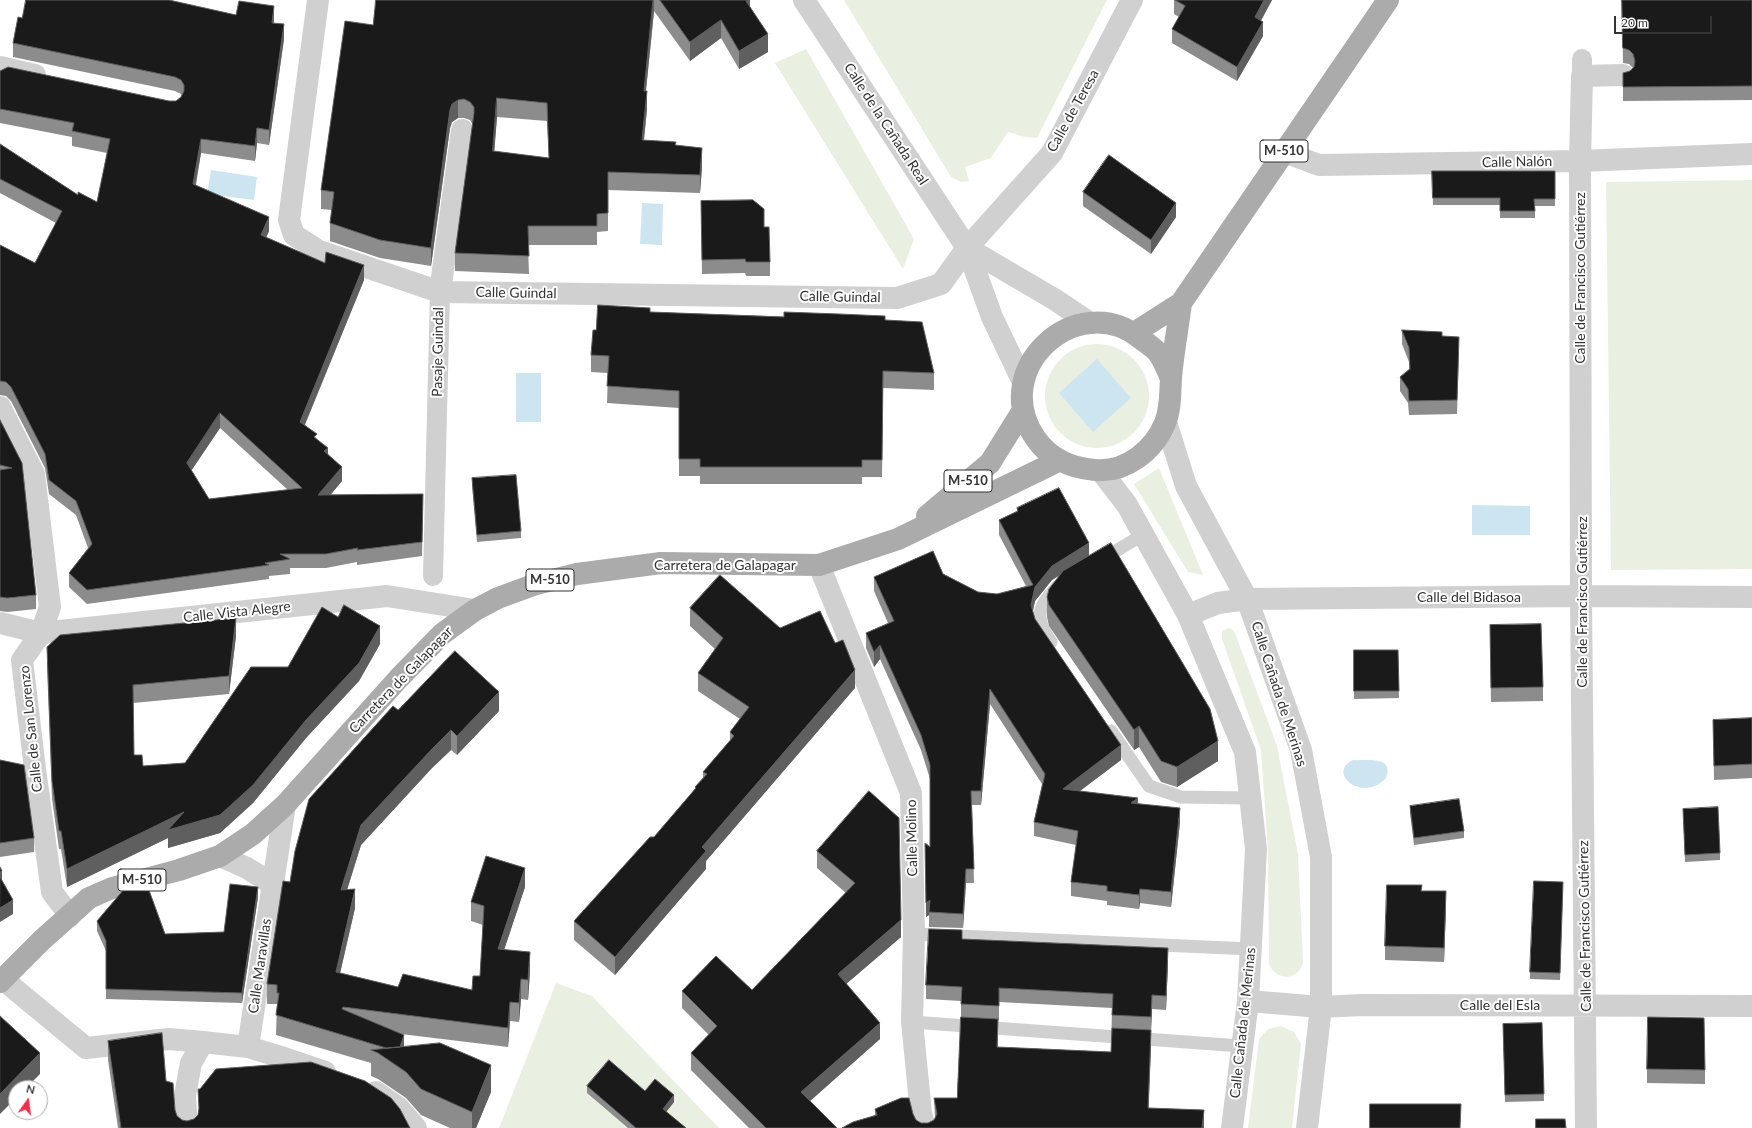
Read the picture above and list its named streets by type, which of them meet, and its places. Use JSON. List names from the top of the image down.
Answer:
{
  "streets": {
    "main road": ["M-510", "Carretera de Galapagar"],
    "street": [
      "Calle de Teresa",
      "Calle de la Cañada Real",
      "Calle Nalón",
      "Calle de Francisco Gutiérrez",
      "Calle Guindal",
      "Pasaje Guindal",
      "Calle del Bidasoa",
      "Calle Vista Alegre",
      "Calle Cañada de Merinas",
      "Calle de San Lorenzo",
      "Calle Molino",
      "Calle Maravillas",
      "Calle del Esla"
    ]
  },
  "crossings": [
    ["Calle de Teresa", "Calle de la Cañada Real"],
    ["Calle de Teresa", "Calle Guindal"],
    ["Calle de la Cañada Real", "M-510"],
    ["Calle de la Cañada Real", "Calle Guindal"],
    ["M-510", "Calle Nalón"],
    ["M-510", "Carretera de Galapagar"],
    ["M-510", "Calle Cañada de Merinas"],
    ["M-510", "Calle de San Lorenzo"],
    ["Calle Nalón", "Calle de Francisco Gutiérrez"],
    ["Calle de Francisco Gutiérrez", "Calle del Bidasoa"],
    ["Calle de Francisco Gutiérrez", "Calle del Esla"],
    ["Calle Guindal", "Pasaje Guindal"],
    ["Carretera de Galapagar", "Calle Vista Alegre"],
    ["Carretera de Galapagar", "Calle de San Lorenzo"],
    ["Carretera de Galapagar", "Calle Molino"],
    ["Carretera de Galapagar", "Calle Maravillas"],
    ["Calle del Bidasoa", "Calle Cañada de Merinas"],
    ["Calle Vista Alegre", "Calle de San Lorenzo"],
    ["Calle Cañada de Merinas", "Calle del Esla"]
  ],
  "scale_bar": "20 m",
  "north": "top"
}
